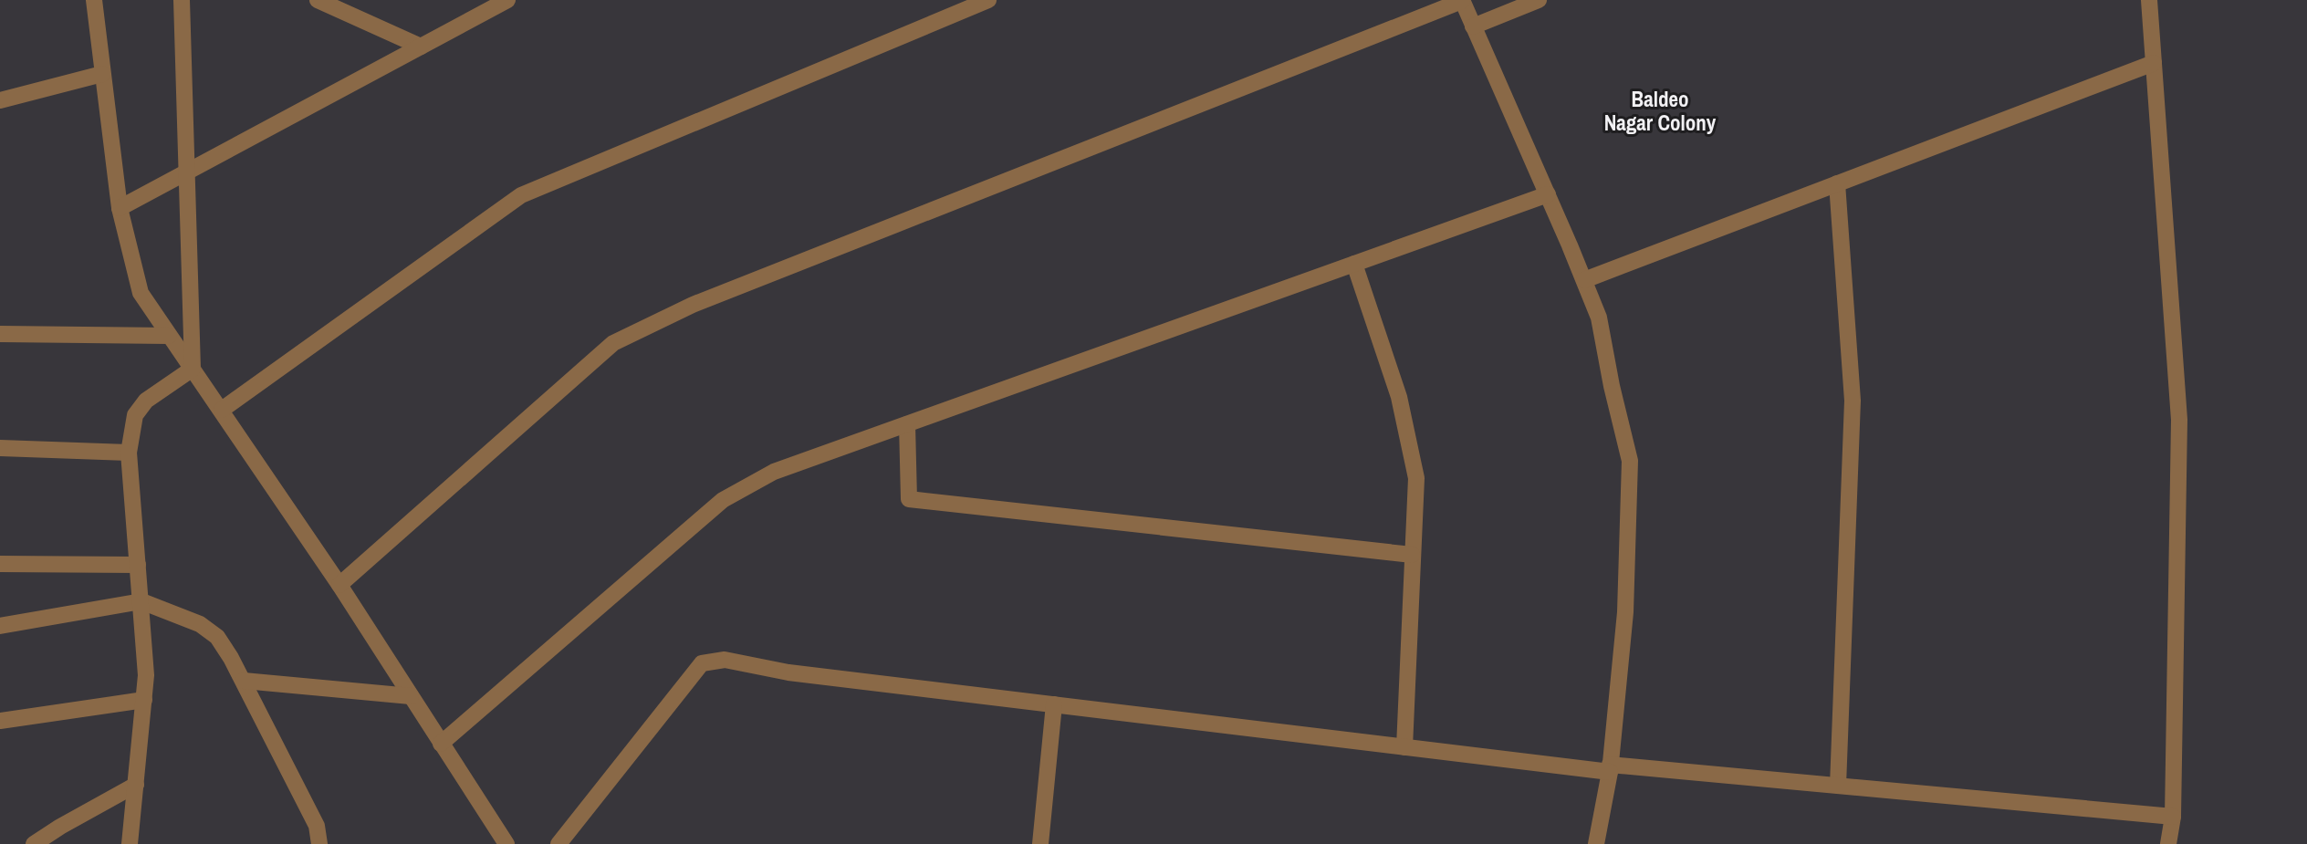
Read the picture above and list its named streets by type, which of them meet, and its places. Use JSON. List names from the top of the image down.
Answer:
{
  "districts": ["Baldeo Nagar Colony"]
}
